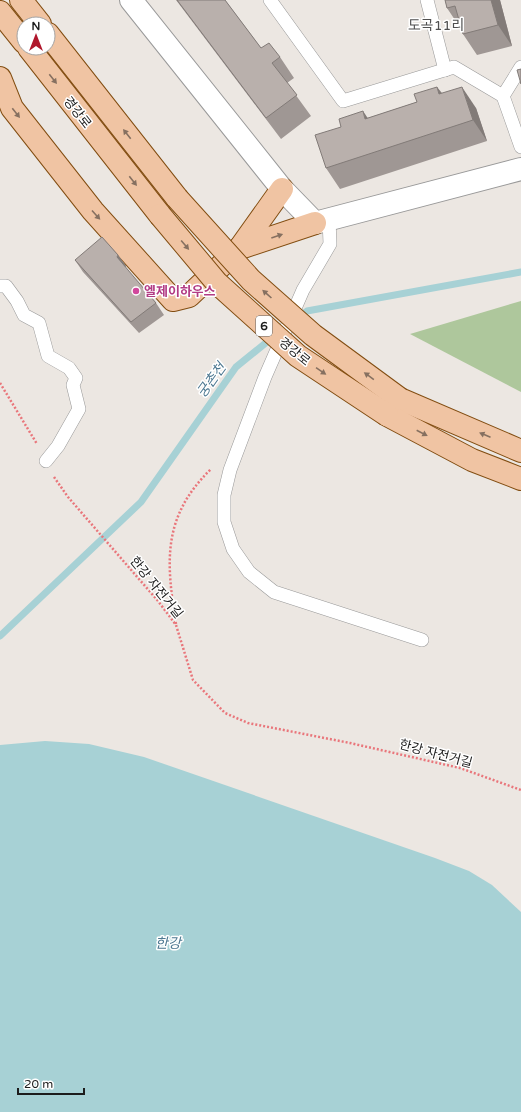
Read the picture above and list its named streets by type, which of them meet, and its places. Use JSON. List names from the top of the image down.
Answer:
{
  "streets": {
    "main road": ["경강로", "6"],
    "path": ["한강 자전거길"]
  },
  "districts": ["도곡11리"],
  "water": ["궁촌천", "한강"],
  "places": ["엘제이하우스"],
  "scale_bar": "20 m",
  "north": "top"
}
